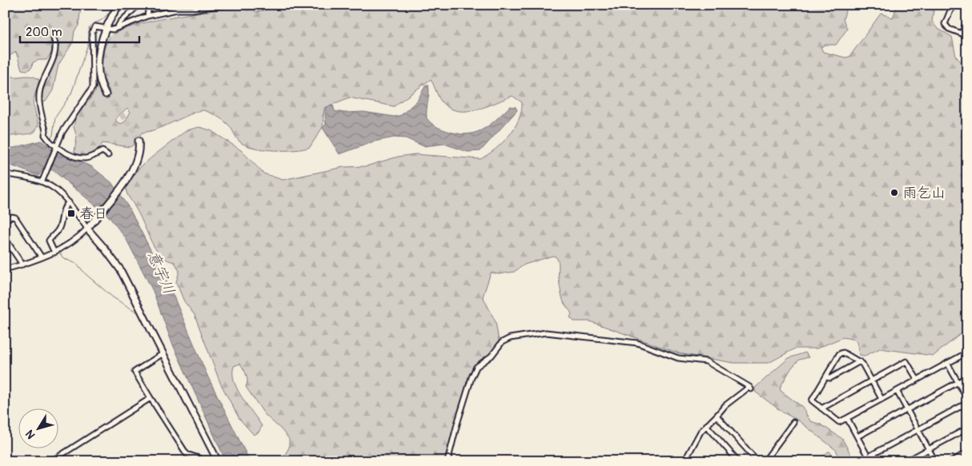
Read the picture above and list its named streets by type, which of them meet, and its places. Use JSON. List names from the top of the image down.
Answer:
{
  "water": ["意宇川"],
  "places": {
    "other": ["雨乞山"],
    "transit": ["春日"]
  },
  "scale_bar": "200 m",
  "north": "bottom left"
}
